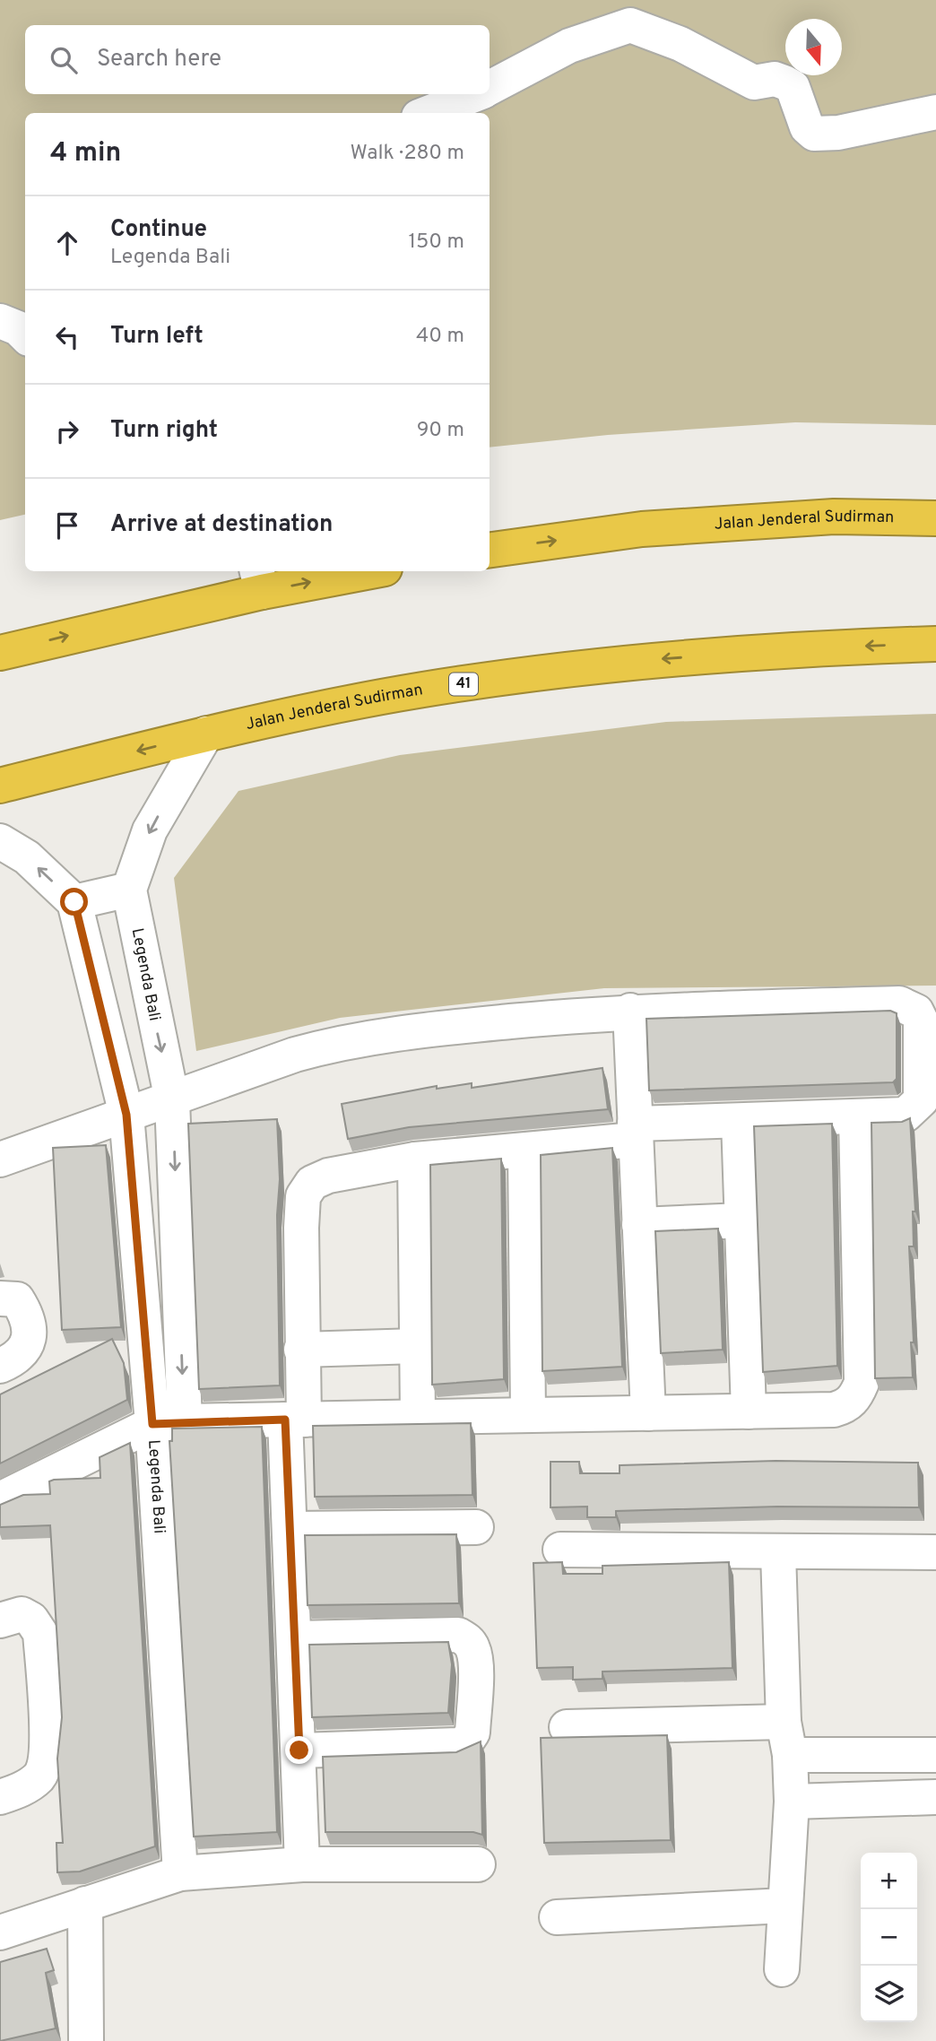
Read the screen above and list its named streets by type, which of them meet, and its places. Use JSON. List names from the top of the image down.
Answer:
{
  "streets": {
    "highway": ["Jalan Jenderal Sudirman", "41"],
    "street": ["Legenda Bali"]
  },
  "north": "bottom",
  "page": {
    "search": "Search here",
    "heading": ["4 min", "Walk · 280 m"],
    "list": [
      ["Continue", "Legenda Bali", "150 m"],
      ["Turn left", "40 m"],
      ["Turn right", "90 m"],
      "Arrive at destination"
    ],
    "map_buttons": ["+", "−"]
  }
}
